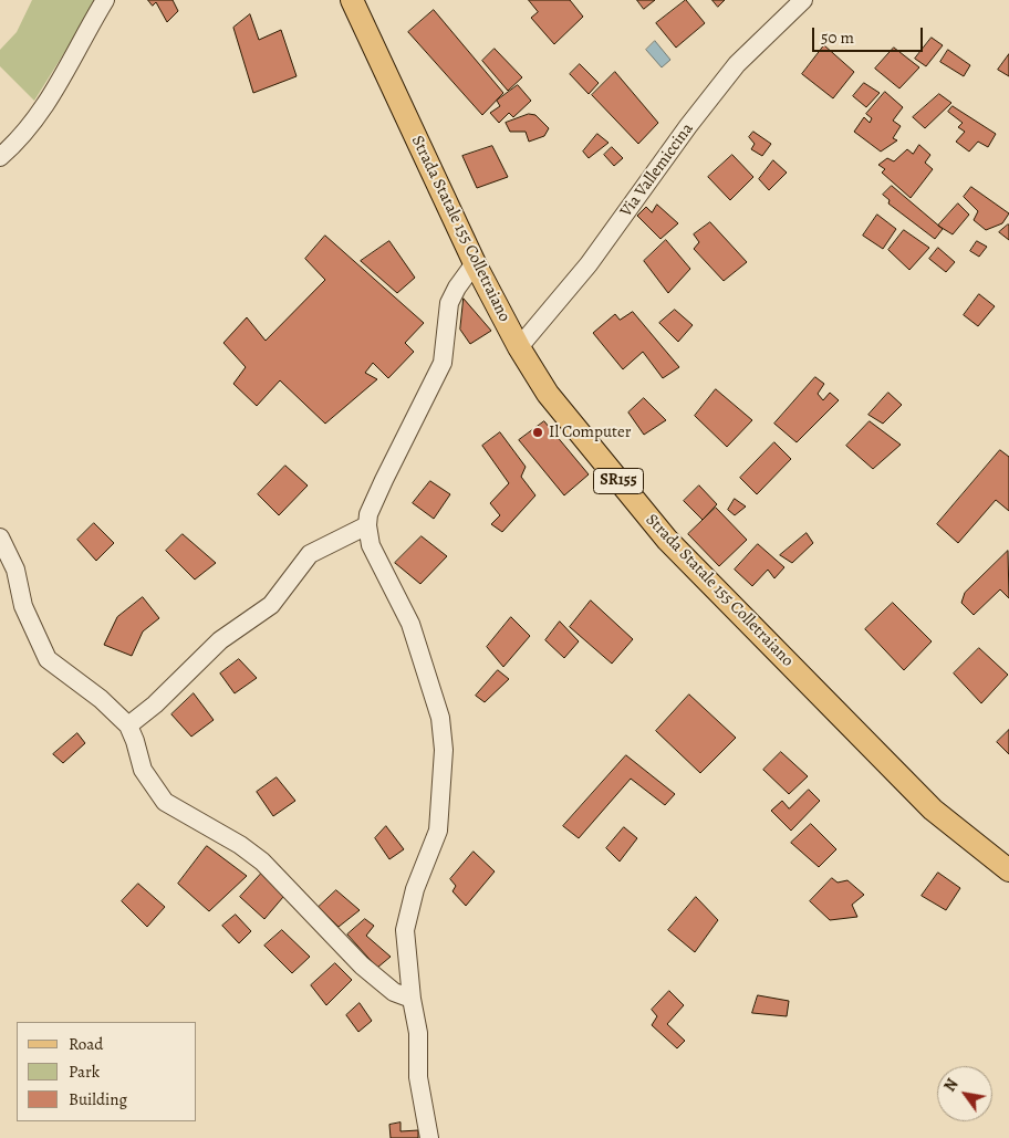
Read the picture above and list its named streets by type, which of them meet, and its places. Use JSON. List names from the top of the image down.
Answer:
{
  "streets": {
    "main road": ["Strada Statale 155 Colletraiano", "SR155"],
    "street": ["Via Vallemiccina"]
  },
  "crossings": [
    ["Via Vallemiccina", "Strada Statale 155 Colletraiano"]
  ],
  "places": ["Il Computer"],
  "legend": ["Road", "Park", "Building"],
  "scale_bar": "50 m",
  "north": "top left"
}
